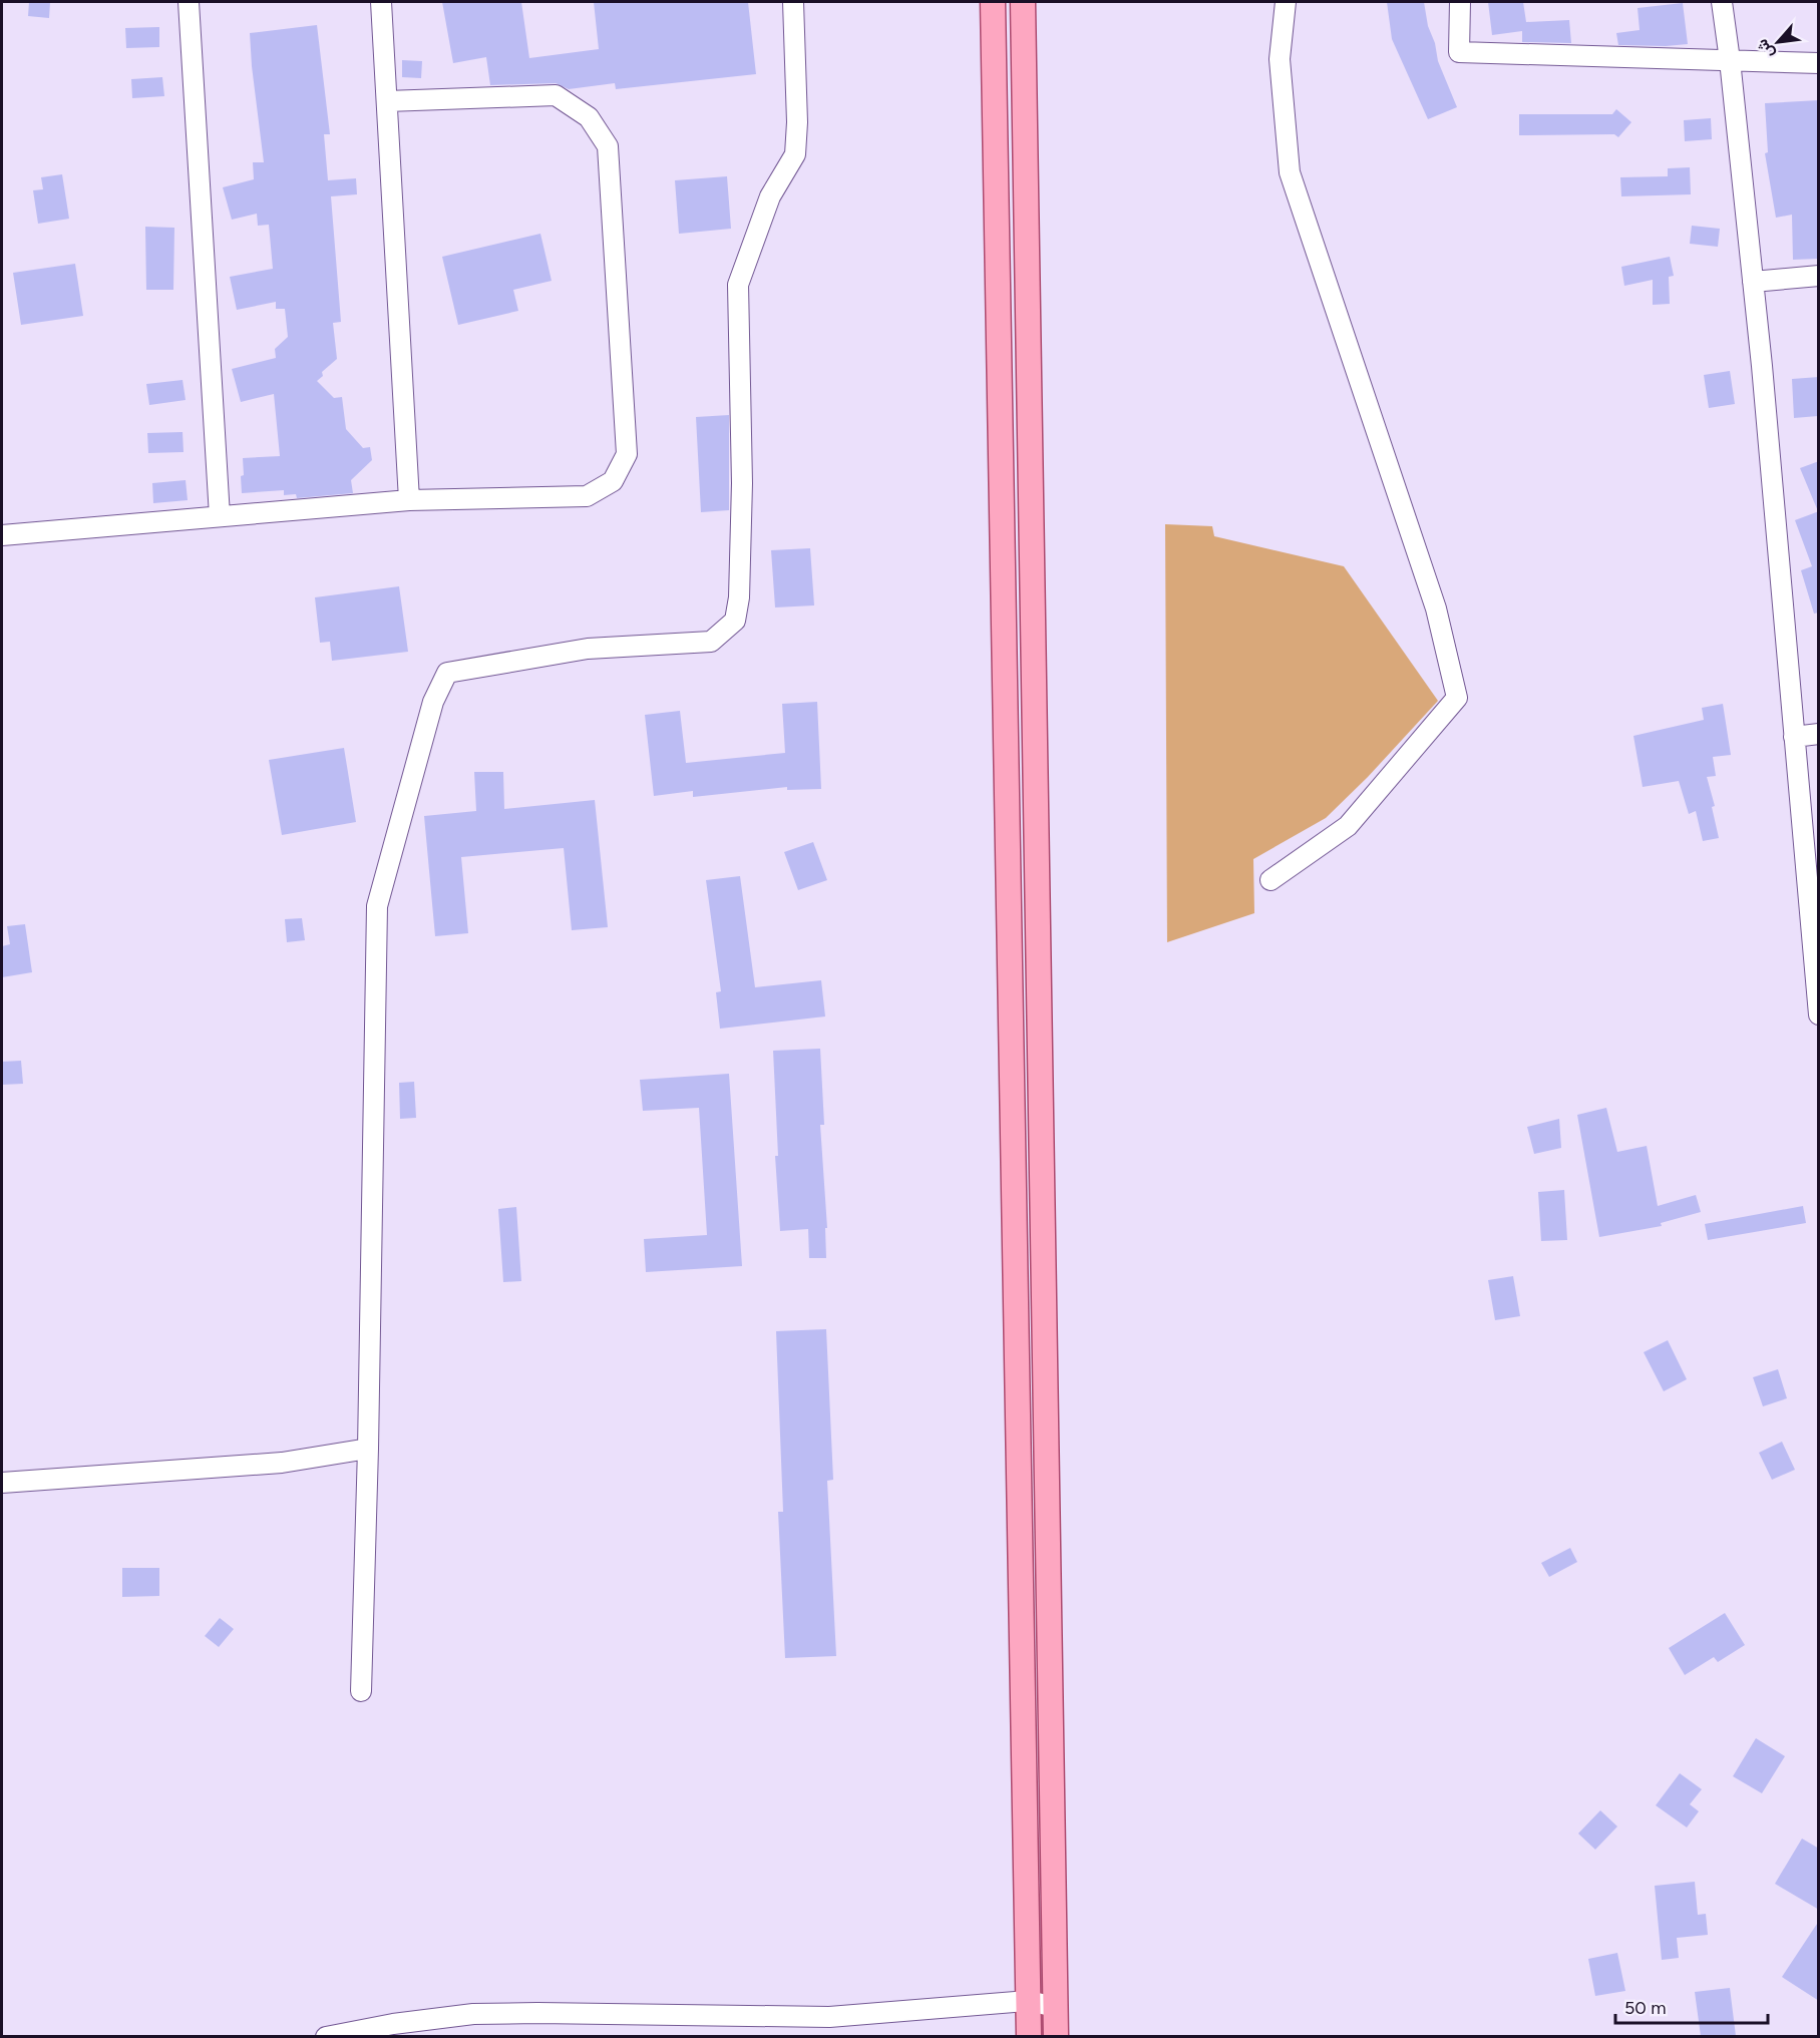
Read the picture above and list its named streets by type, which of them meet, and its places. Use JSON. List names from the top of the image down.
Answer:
{
  "scale_bar": "50 m",
  "north": "bottom left"
}
